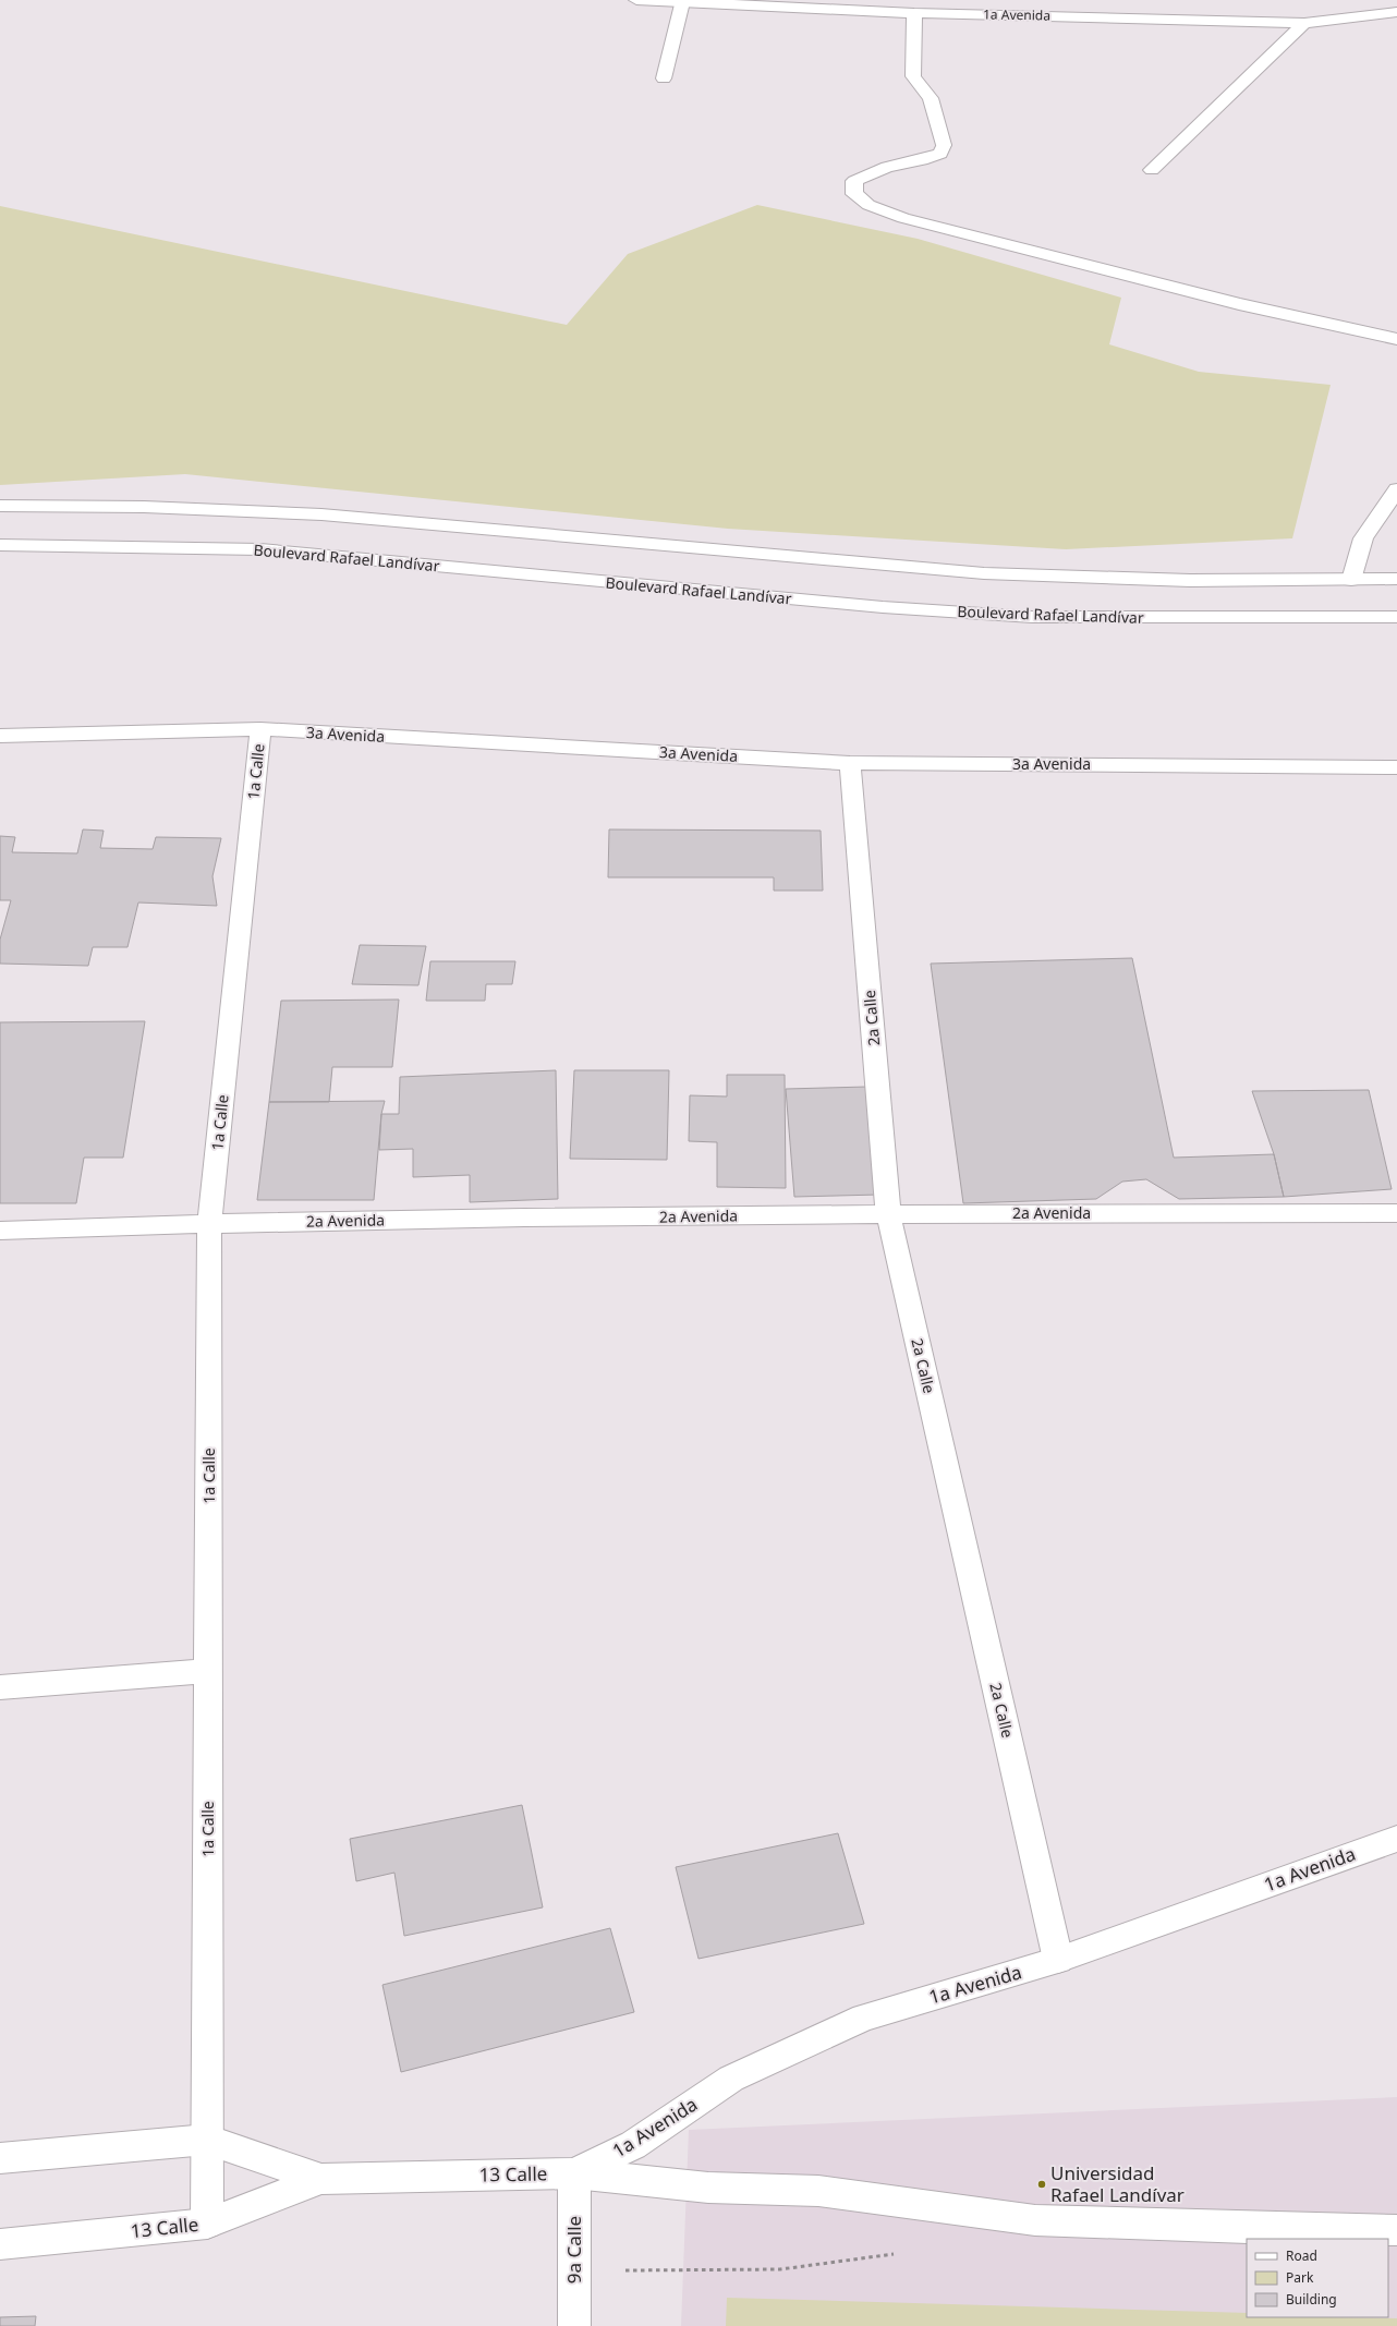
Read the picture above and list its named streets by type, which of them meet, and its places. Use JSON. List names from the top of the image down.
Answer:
{
  "streets": {
    "street": [
      "1a Avenida",
      "Boulevard Rafael Landívar",
      "3a Avenida",
      "1a Calle",
      "2a Calle",
      "2a Avenida",
      "13 Calle",
      "9a Calle"
    ]
  },
  "crossings": [
    ["1a Avenida", "2a Calle"],
    ["1a Avenida", "13 Calle"],
    ["1a Avenida", "9a Calle"],
    ["3a Avenida", "1a Calle"],
    ["3a Avenida", "2a Calle"],
    ["1a Calle", "2a Avenida"],
    ["1a Calle", "13 Calle"],
    ["2a Calle", "2a Avenida"],
    ["13 Calle", "9a Calle"]
  ],
  "places": ["Universidad Rafael Landívar"],
  "legend": ["Road", "Park", "Building"]
}
